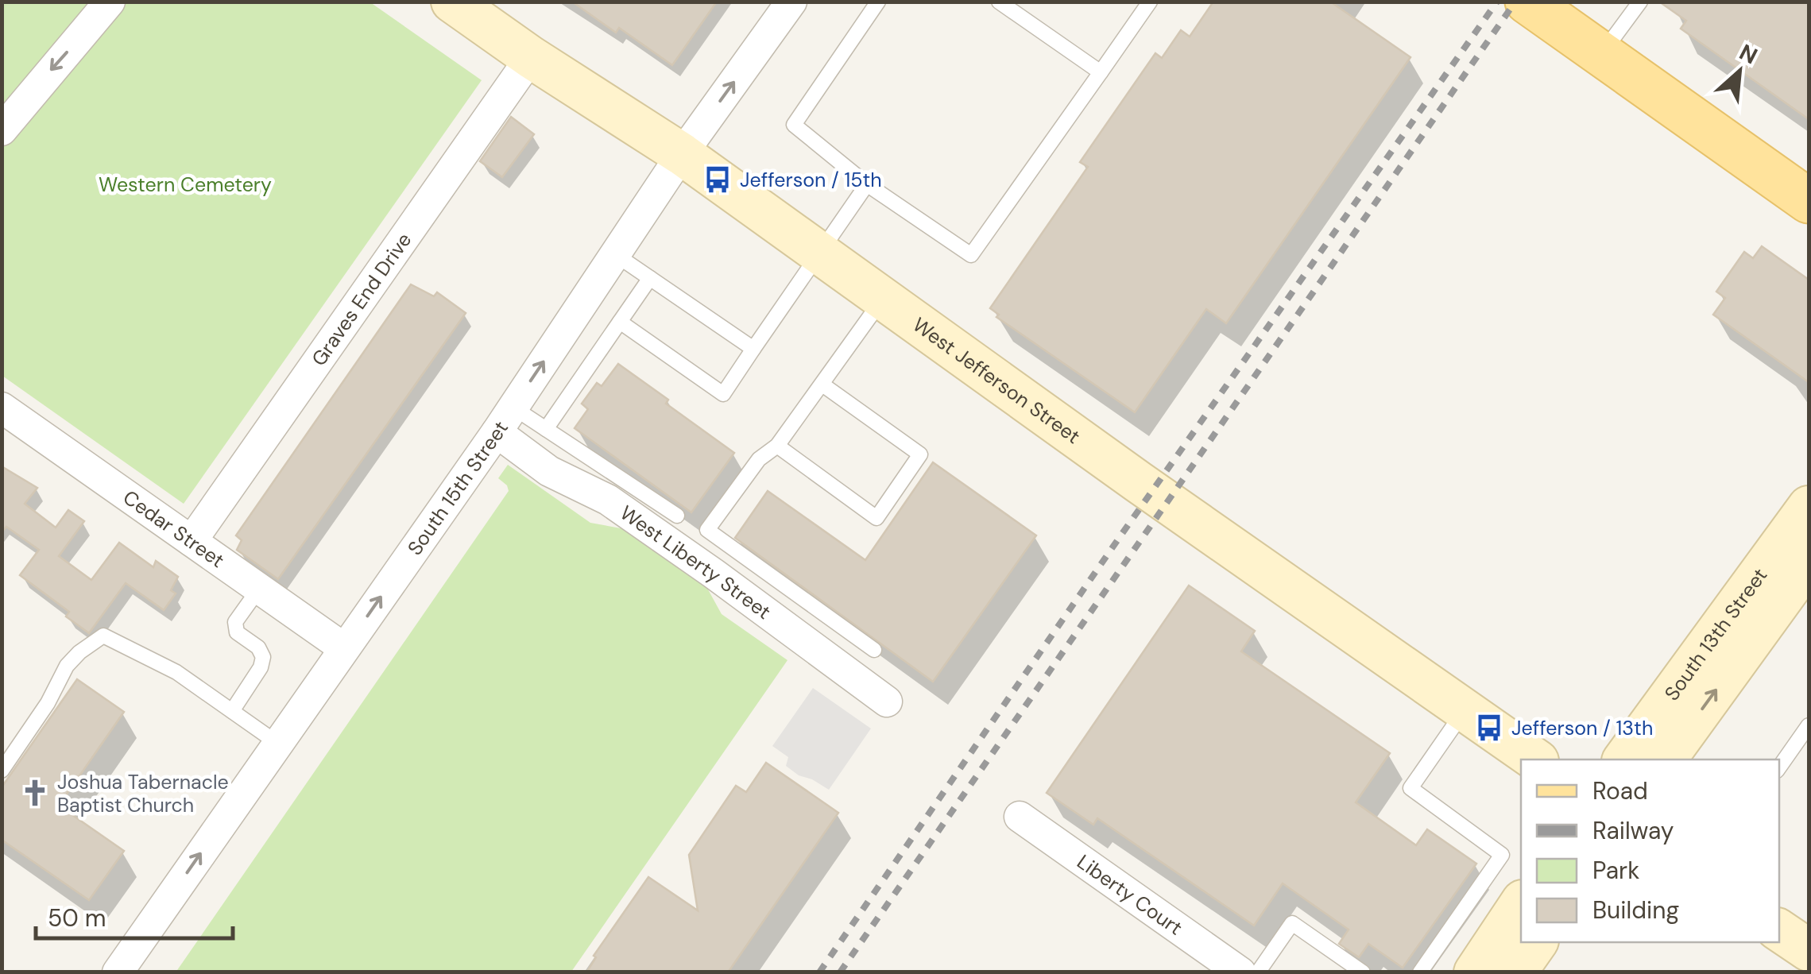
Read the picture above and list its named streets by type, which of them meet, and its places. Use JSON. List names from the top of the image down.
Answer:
{
  "streets": {
    "street": [
      "Graves End Drive",
      "West Jefferson Street",
      "South 15th Street",
      "Cedar Street",
      "West Liberty Street",
      "South 13th Street",
      "Liberty Court"
    ]
  },
  "crossings": [
    ["Graves End Drive", "West Jefferson Street"],
    ["Graves End Drive", "Cedar Street"],
    ["West Jefferson Street", "South 15th Street"],
    ["South 15th Street", "Cedar Street"],
    ["South 15th Street", "West Liberty Street"]
  ],
  "one_way": ["South 15th Street"],
  "parks": ["Western Cemetery"],
  "places": {
    "bus stop": ["Jefferson / 15th", "Jefferson / 13th"],
    "church": ["Joshua Tabernacle Baptist Church"]
  },
  "legend": [
    "Road",
    "Railway",
    "Park",
    "Building"
  ],
  "scale_bar": "50 m",
  "north": "top right"
}
